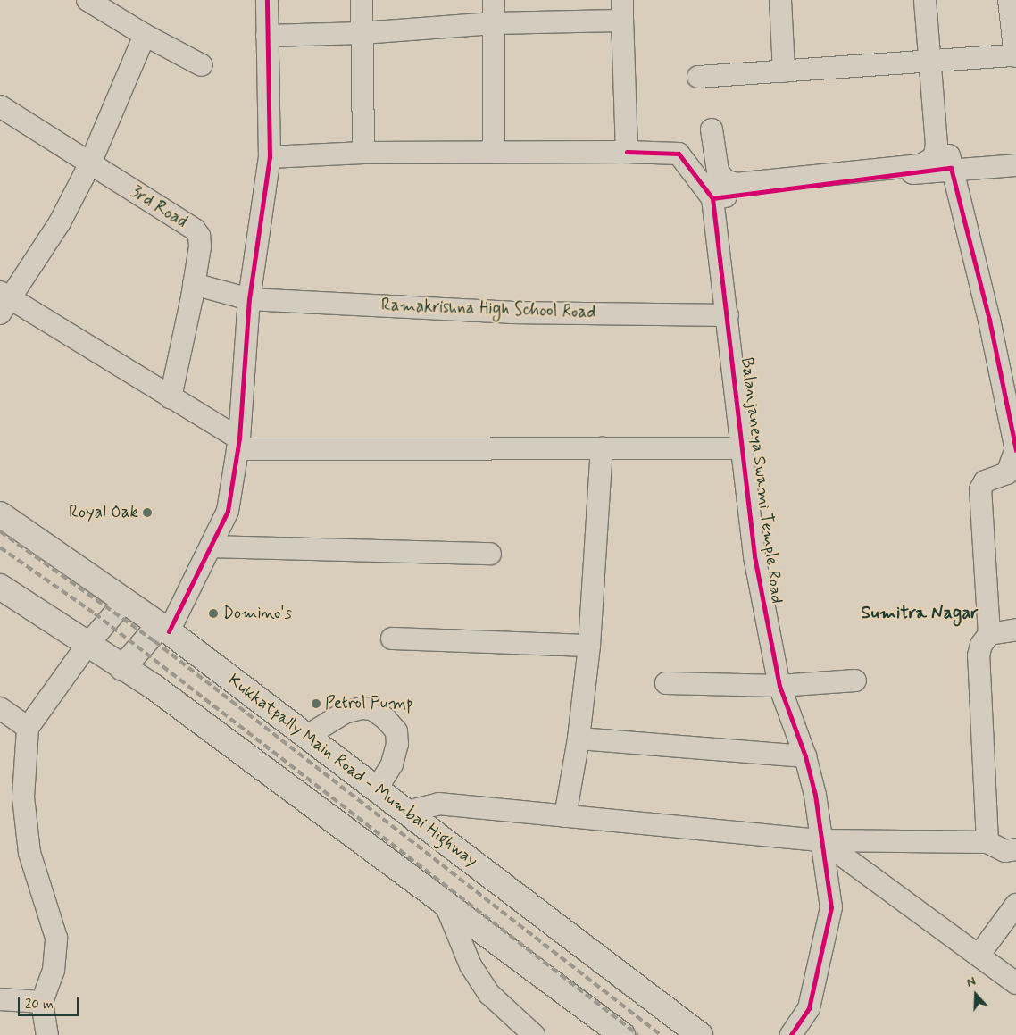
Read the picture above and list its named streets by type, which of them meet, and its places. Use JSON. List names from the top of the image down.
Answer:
{
  "streets": {
    "highway": ["Kukkatpally Main Road - Mumbai Highway"],
    "street": ["3rd Road", "Ramakrishna High School Road", "Balanjaneya Swami Temple Road"]
  },
  "crossings": [
    ["3rd Road", "Ramakrishna High School Road"],
    ["Ramakrishna High School Road", "Balanjaneya Swami Temple Road"]
  ],
  "districts": ["Sumitra Nagar"],
  "places": ["Royal Oak", "Domino's", "Petrol Pump"],
  "scale_bar": "20 m",
  "north": "top"
}
